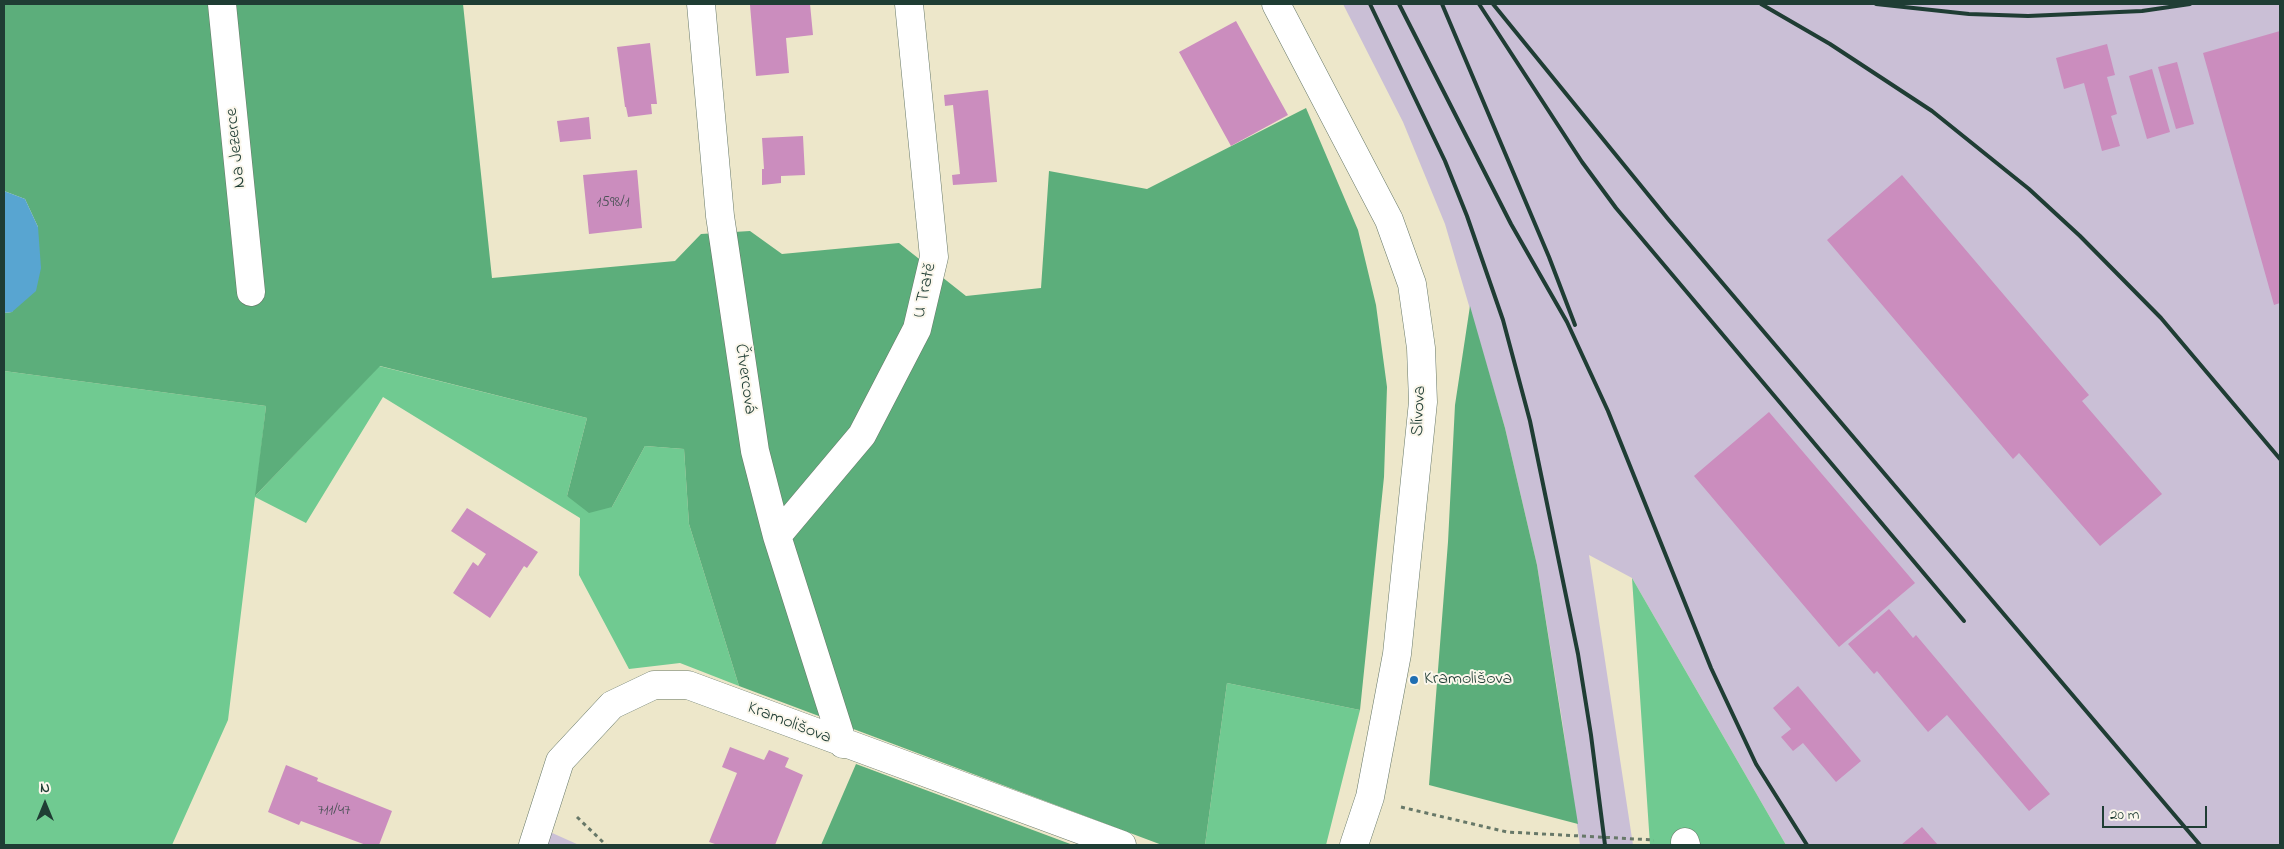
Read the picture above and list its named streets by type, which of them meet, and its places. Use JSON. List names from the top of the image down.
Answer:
{
  "streets": {
    "street": [
      "Na Jezerce",
      "U Tratě",
      "Čtvercová",
      "Slívova",
      "Kramolišova"
    ]
  },
  "crossings": [
    ["U Tratě", "Čtvercová"],
    ["Čtvercová", "Kramolišova"]
  ],
  "places": ["Kramolišova"],
  "house_numbers": ["1598/1", "711/47"],
  "scale_bar": "20 m",
  "north": "top"
}
